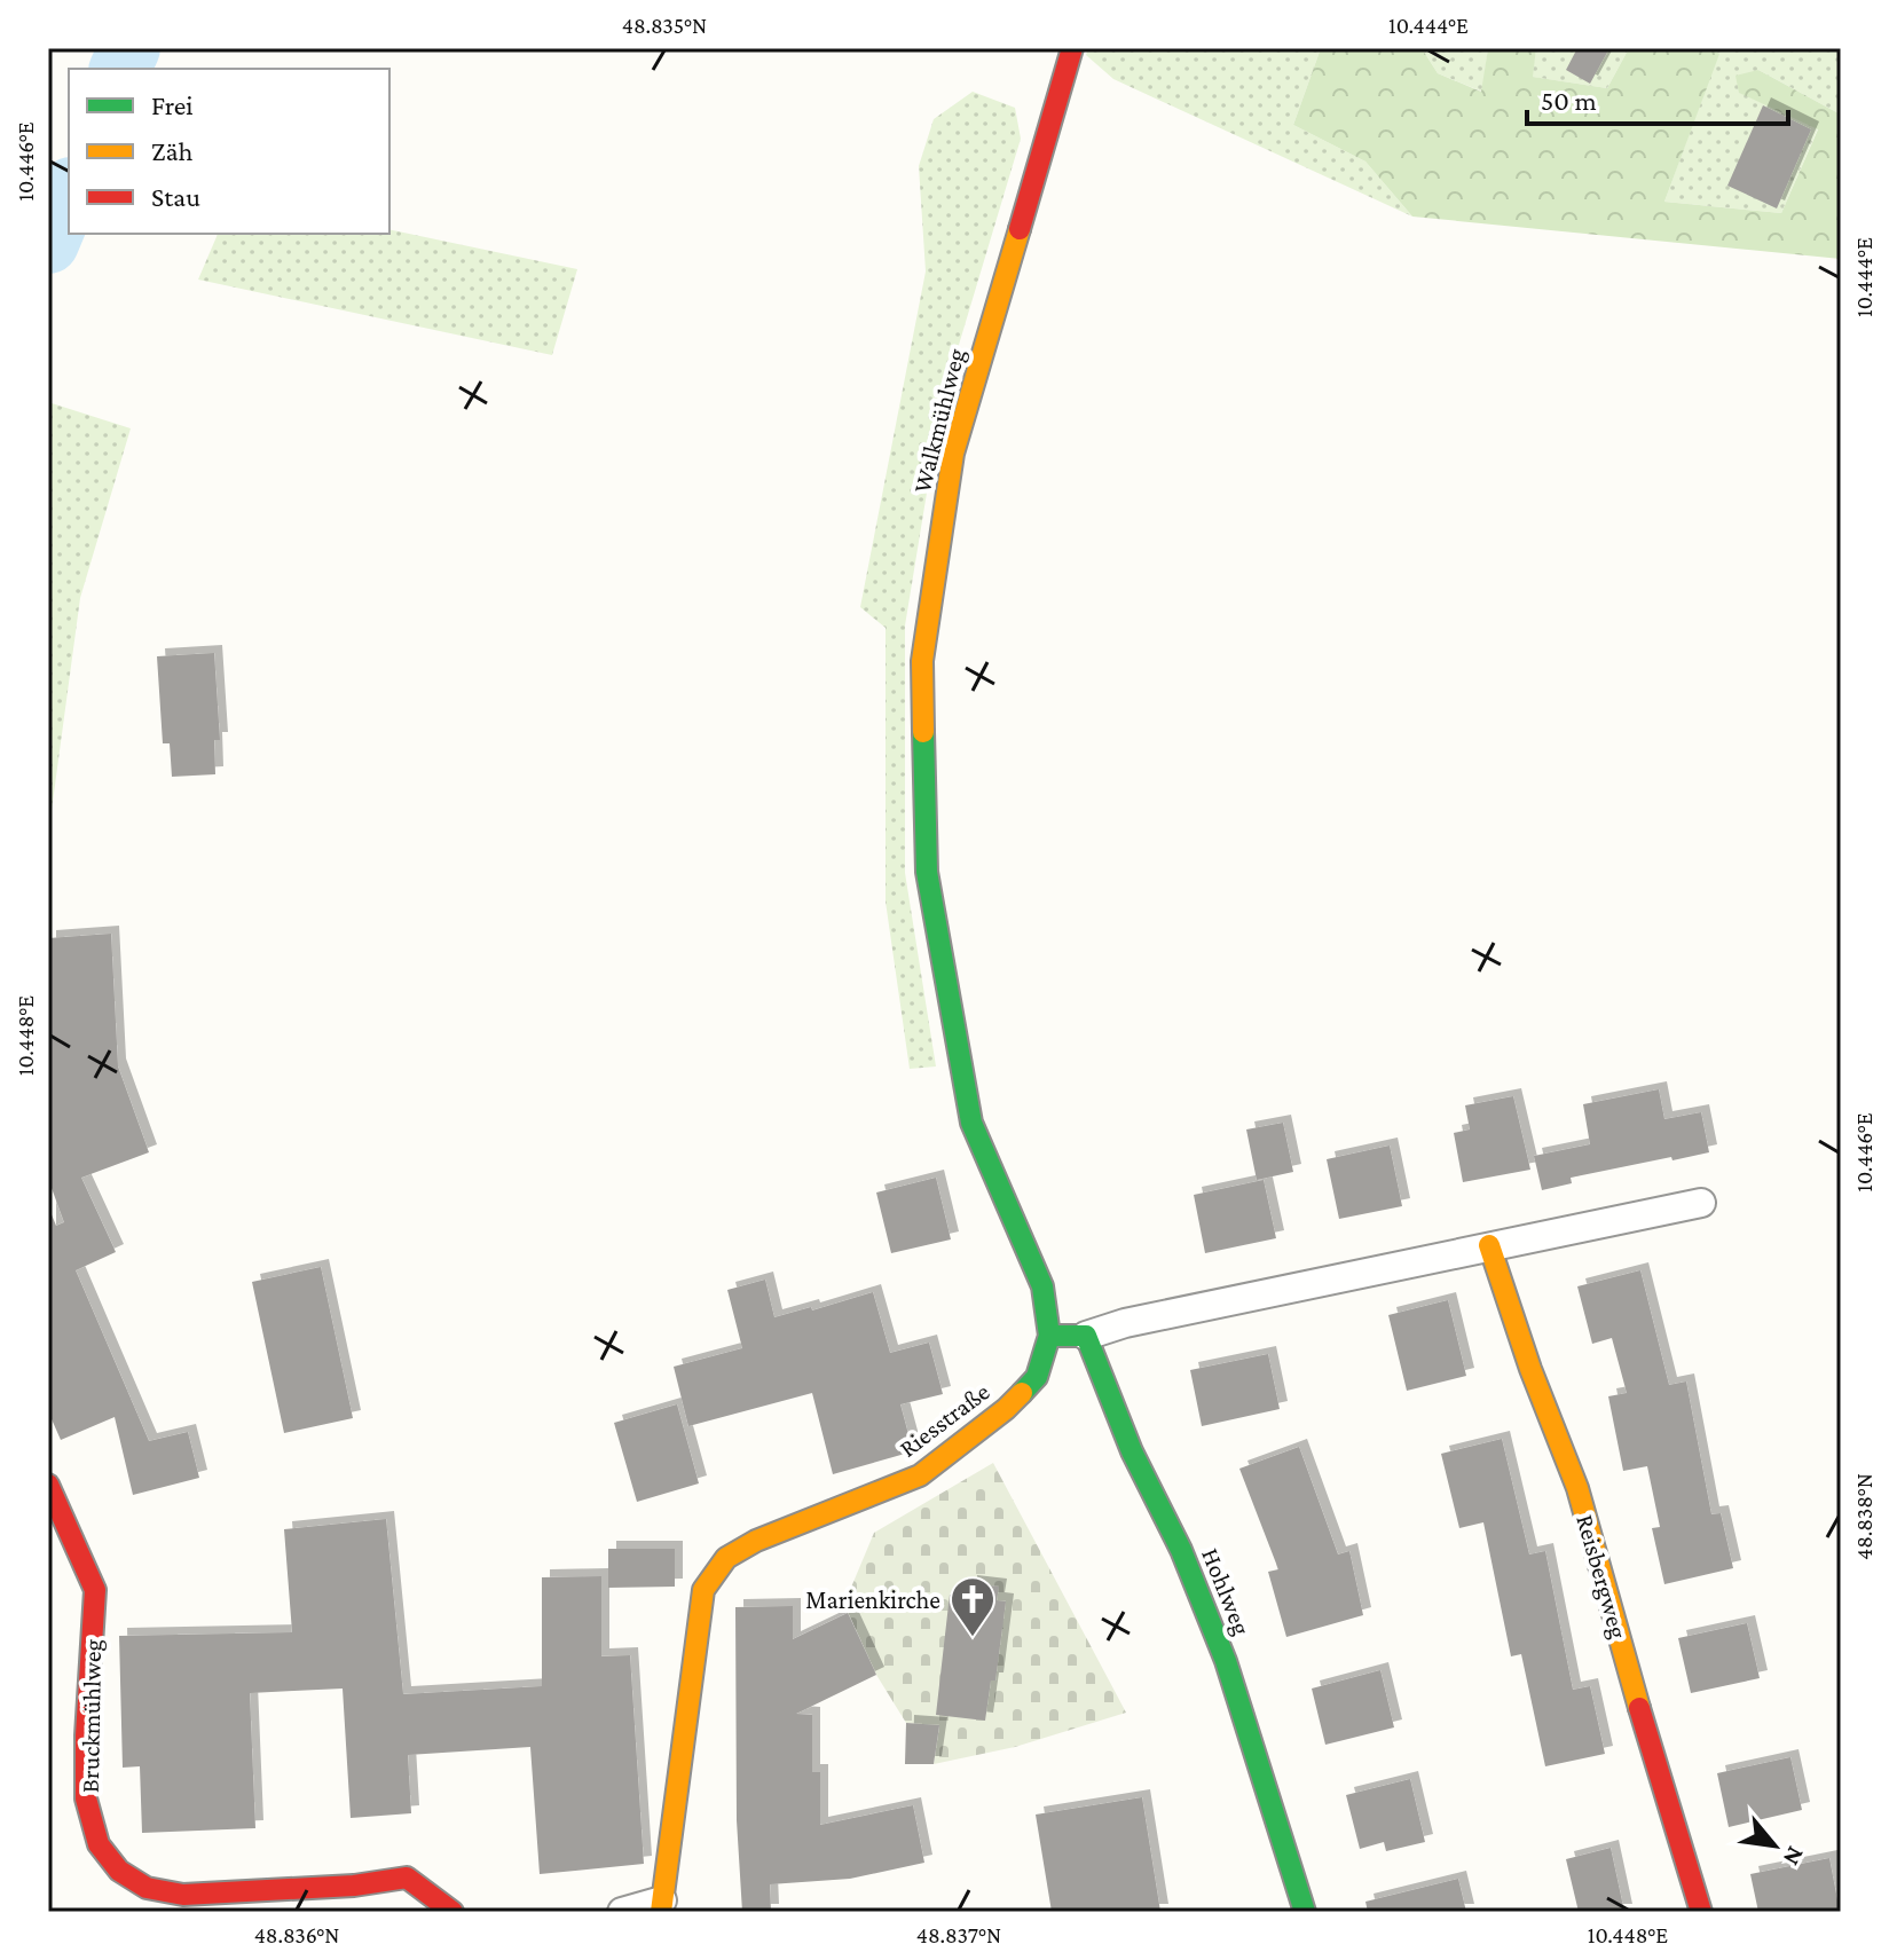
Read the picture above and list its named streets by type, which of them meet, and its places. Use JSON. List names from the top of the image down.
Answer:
{
  "streets": {
    "street": [
      "Walkmühlweg",
      "Riesstraße",
      "Reisbergweg",
      "Hohlweg",
      "Bruckmühlweg"
    ]
  },
  "crossings": [
    ["Walkmühlweg", "Riesstraße"]
  ],
  "places": {
    "church": ["Marienkirche"]
  },
  "legend": ["Frei", "Zäh", "Stau"],
  "scale_bar": "50 m",
  "north": "bottom right",
  "coordinates": [
    "48.835°N",
    "10.444°E",
    "10.446°E",
    "10.448°E",
    "48.838°N",
    "48.836°N",
    "48.837°N"
  ]
}
